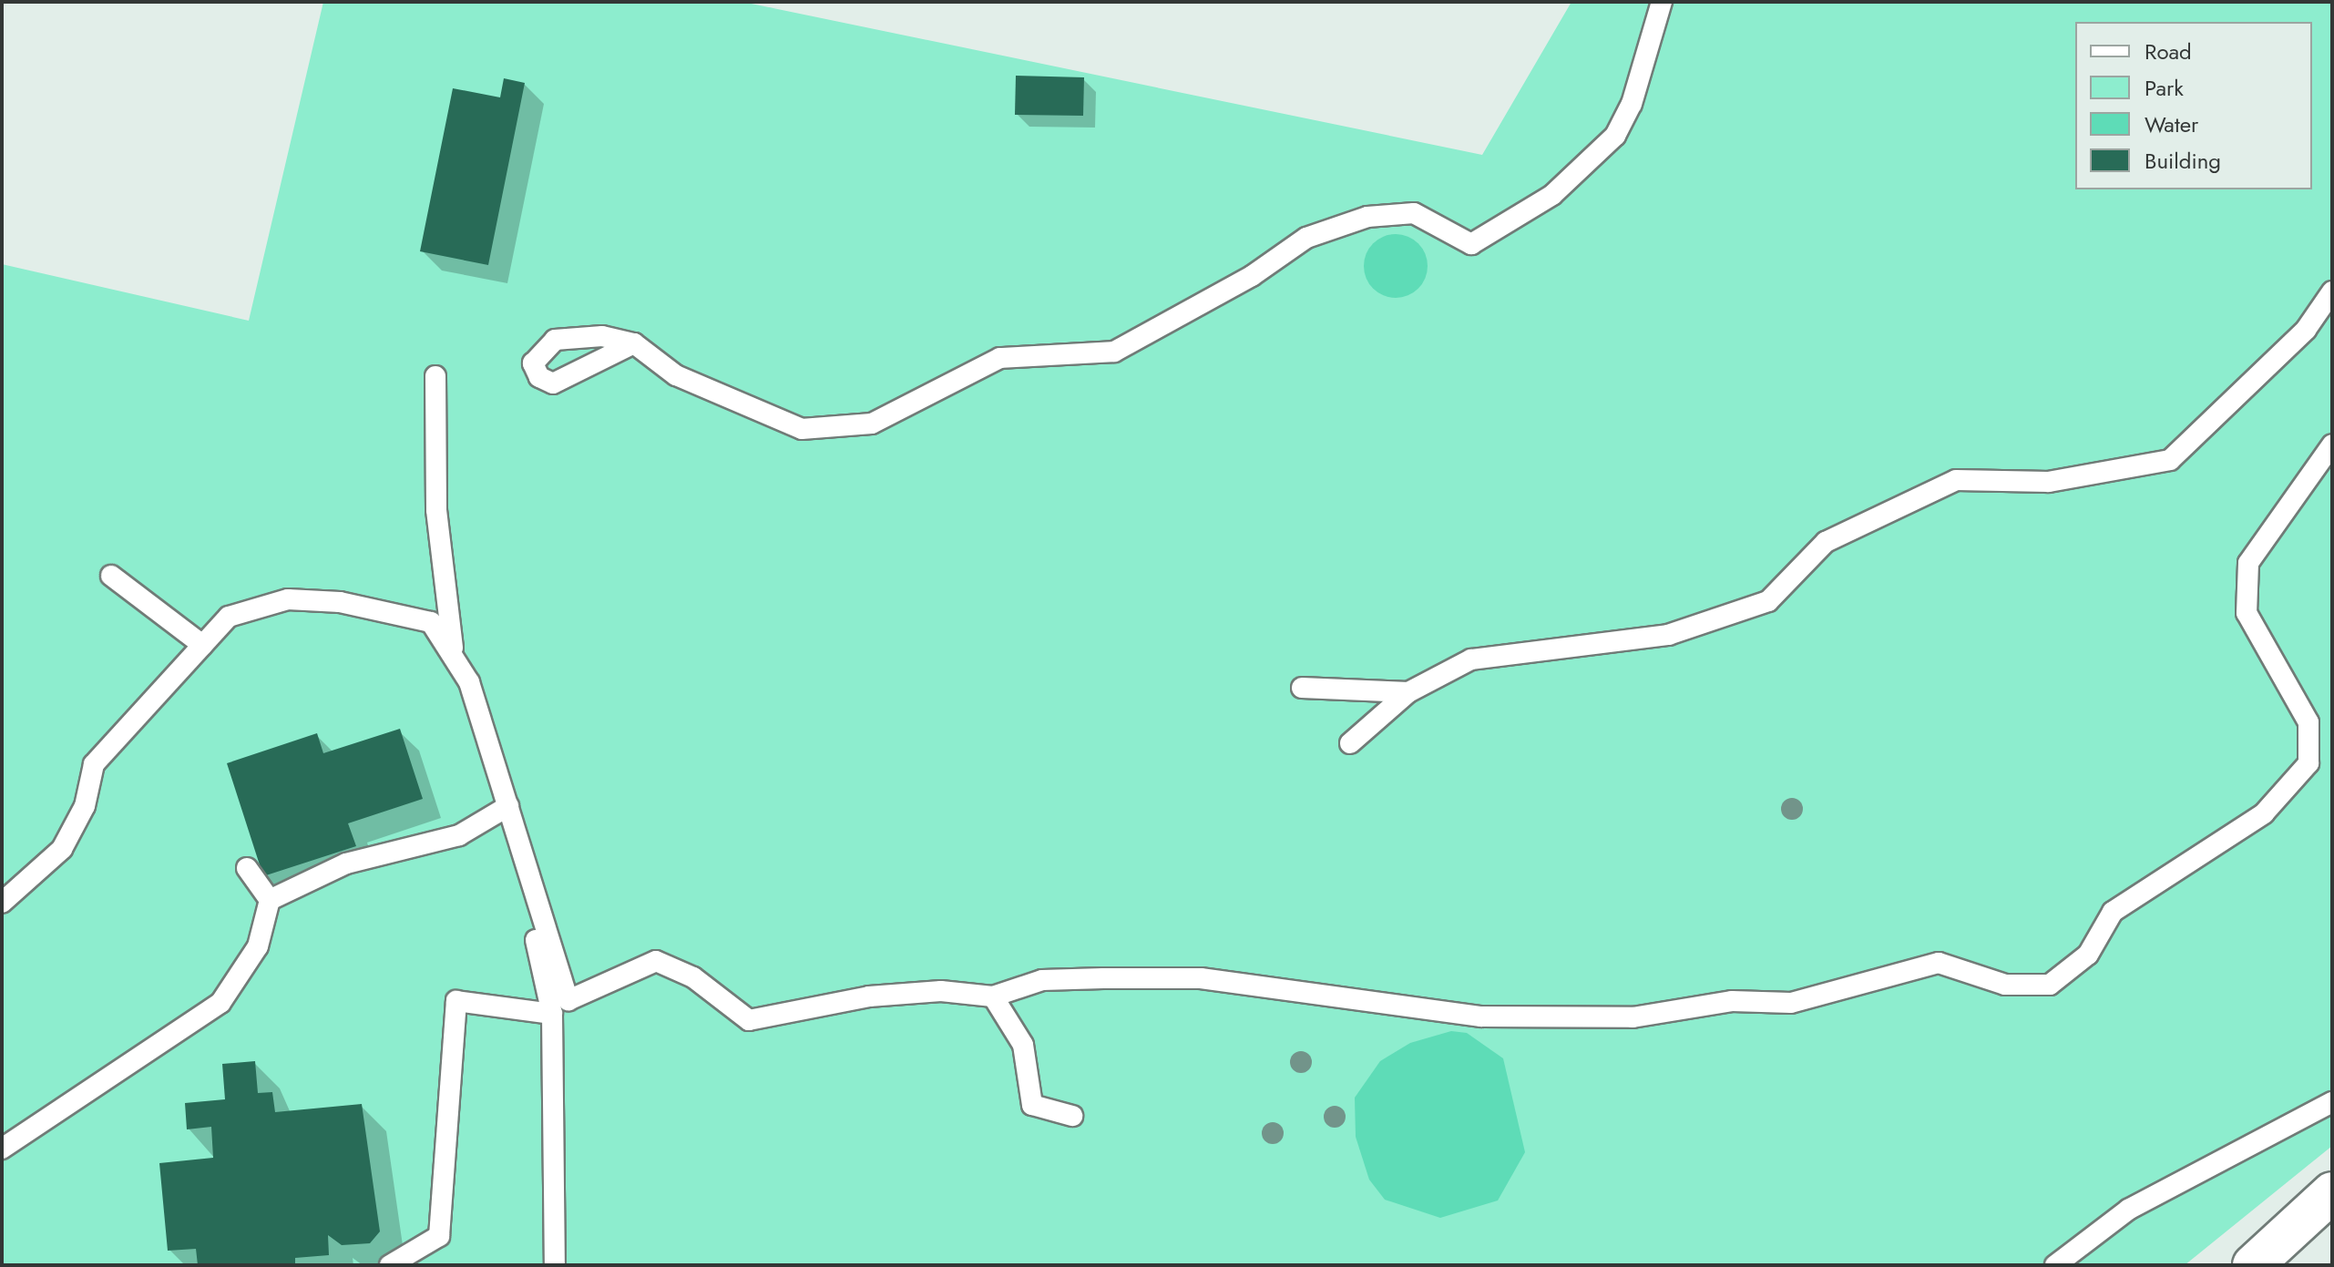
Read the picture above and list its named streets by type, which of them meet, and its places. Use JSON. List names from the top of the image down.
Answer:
{
  "legend": [
    "Road",
    "Park",
    "Water",
    "Building"
  ]
}
